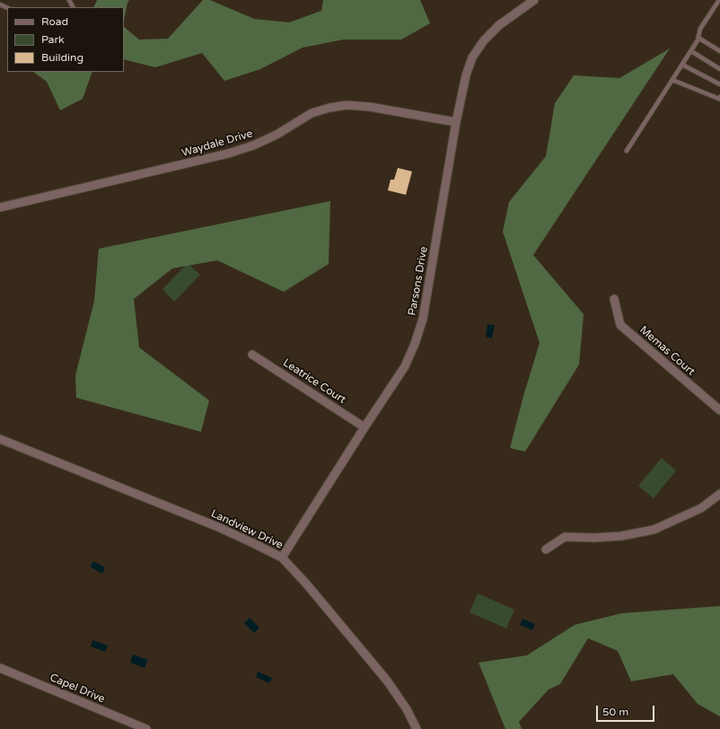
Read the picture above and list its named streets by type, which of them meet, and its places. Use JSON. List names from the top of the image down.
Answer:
{
  "streets": {
    "street": [
      "Waydale Drive",
      "Parsons Drive",
      "Memas Court",
      "Leatrice Court",
      "Landview Drive",
      "Capel Drive"
    ]
  },
  "crossings": [
    ["Waydale Drive", "Parsons Drive"],
    ["Parsons Drive", "Leatrice Court"],
    ["Parsons Drive", "Landview Drive"]
  ],
  "legend": ["Road", "Park", "Building"],
  "scale_bar": "50 m"
}
